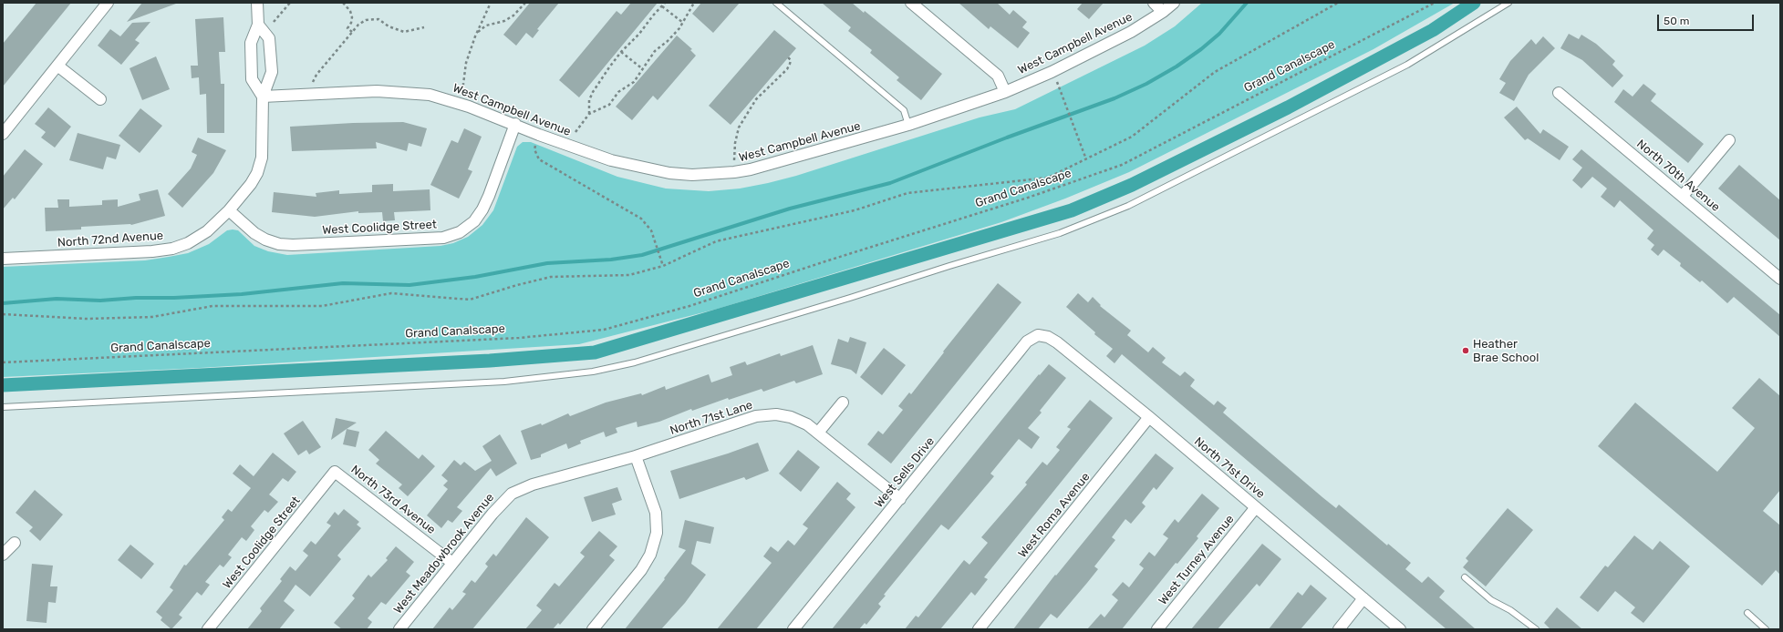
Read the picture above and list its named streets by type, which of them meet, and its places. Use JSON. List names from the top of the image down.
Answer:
{
  "streets": {
    "street": [
      "West Campbell Avenue",
      "North 70th Avenue",
      "West Coolidge Street",
      "North 72nd Avenue",
      "North 71st Lane",
      "North 71st Drive",
      "West Sells Drive",
      "North 73rd Avenue",
      "West Roma Avenue",
      "West Meadowbrook Avenue",
      "West Turney Avenue"
    ],
    "path": ["Grand Canalscape"]
  },
  "crossings": [
    ["West Campbell Avenue", "West Coolidge Street"],
    ["West Campbell Avenue", "North 72nd Avenue"],
    ["West Coolidge Street", "North 72nd Avenue"],
    ["West Coolidge Street", "North 73rd Avenue"],
    ["North 71st Lane", "West Sells Drive"],
    ["North 71st Lane", "West Meadowbrook Avenue"],
    ["North 71st Drive", "West Sells Drive"],
    ["North 71st Drive", "West Roma Avenue"],
    ["North 71st Drive", "West Turney Avenue"],
    ["North 73rd Avenue", "West Meadowbrook Avenue"]
  ],
  "places": ["Heather Brae School"],
  "scale_bar": "50 m"
}
